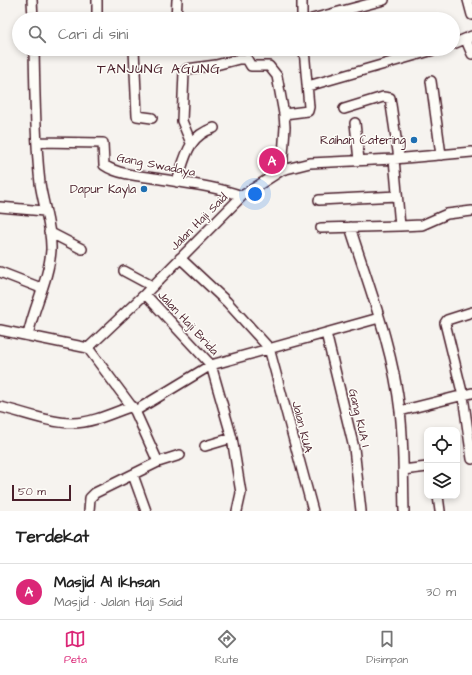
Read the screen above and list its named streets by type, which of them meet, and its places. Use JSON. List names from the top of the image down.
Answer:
{
  "streets": {
    "street": [
      "Gang Swadaya",
      "Jalan Haji Said",
      "Jalan Haji Brida",
      "Gang KUA I",
      "Jalan KUA"
    ]
  },
  "crossings": [
    ["Gang Swadaya", "Jalan Haji Said"],
    ["Jalan Haji Said", "Jalan Haji Brida"]
  ],
  "districts": ["TANJUNG AGUNG"],
  "places": ["Raihan Catering", "Dapur Kayla"],
  "scale_bar": "50 m",
  "page": {
    "search": "Cari di sini",
    "pins": "A",
    "scale": "50 m",
    "heading": "Terdekat",
    "list": [
      {
        "mark": "A",
        "name": "Masjid Al Ikhsan",
        "note": "Masjid · Jalan Haji Said",
        "value": "30 m"
      }
    ],
    "nav": ["Peta", "Rute", "Disimpan"]
  }
}
